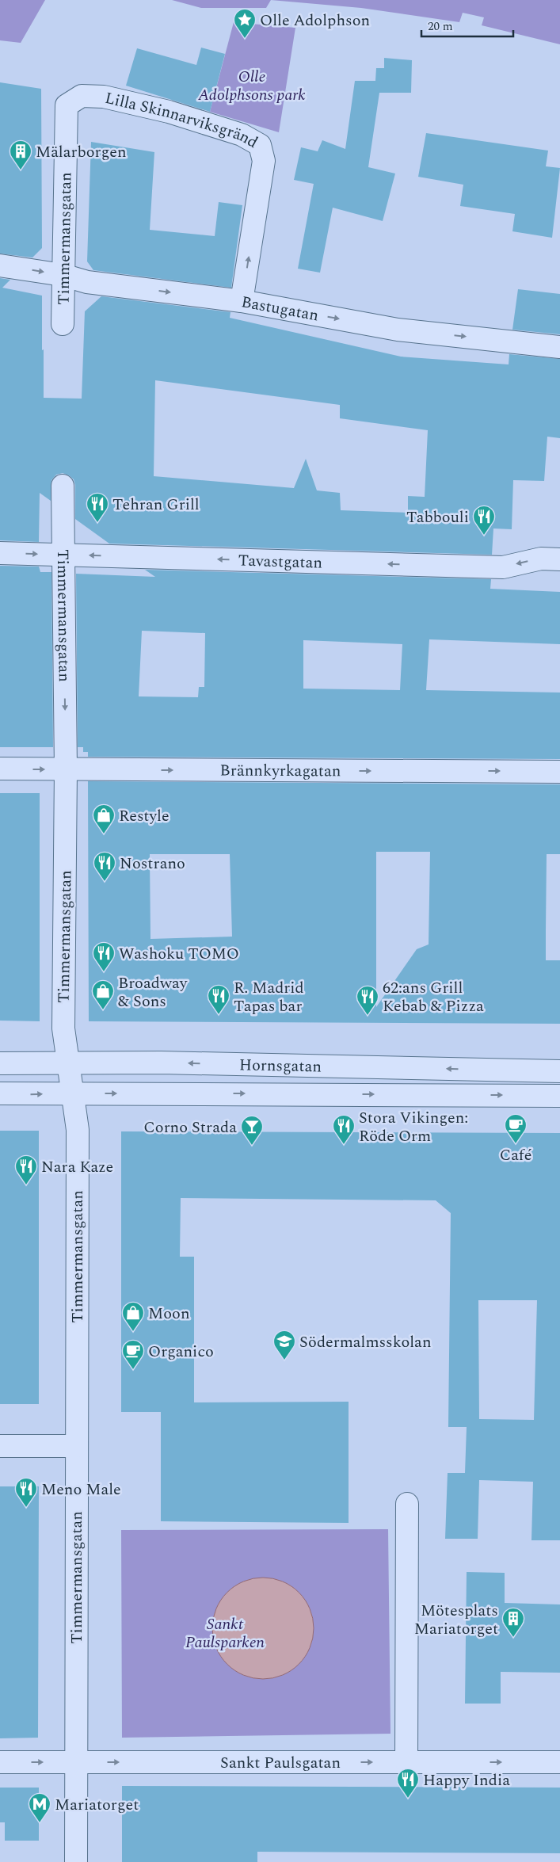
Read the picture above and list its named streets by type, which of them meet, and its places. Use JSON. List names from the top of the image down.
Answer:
{
  "streets": {
    "street": [
      "Lilla Skinnarviksgränd",
      "Timmermansgatan",
      "Bastugatan",
      "Tavastgatan",
      "Brännkyrkagatan",
      "Hornsgatan",
      "Sankt Paulsgatan"
    ]
  },
  "crossings": [
    ["Lilla Skinnarviksgränd", "Timmermansgatan"],
    ["Lilla Skinnarviksgränd", "Bastugatan"],
    ["Timmermansgatan", "Bastugatan"],
    ["Timmermansgatan", "Tavastgatan"],
    ["Timmermansgatan", "Brännkyrkagatan"],
    ["Timmermansgatan", "Hornsgatan"],
    ["Timmermansgatan", "Sankt Paulsgatan"]
  ],
  "one_way": ["Bastugatan", "Brännkyrkagatan", "Sankt Paulsgatan"],
  "parks": ["Olle Adolphsons park", "Sankt Paulsparken"],
  "places": {
    "place": ["Olle Adolphson"],
    "building": ["Mälarborgen", "Mötesplats Mariatorget"],
    "restaurant": [
      "Tehran Grill",
      "Tabbouli",
      "Nostrano",
      "Washoku TOMO",
      "R. Madrid Tapas bar",
      "62:ans Grill Kebab & Pizza",
      "Stora Vikingen: Röde Orm",
      "Nara Kaze",
      "Meno Male",
      "Happy India"
    ],
    "shop": ["Restyle", "Broadway & Sons", "Moon"],
    "cafe": ["Café", "Organico"],
    "bar": ["Corno Strada"],
    "school or university": ["Södermalmsskolan"],
    "metro station": ["Mariatorget"]
  },
  "scale_bar": "20 m"
}
